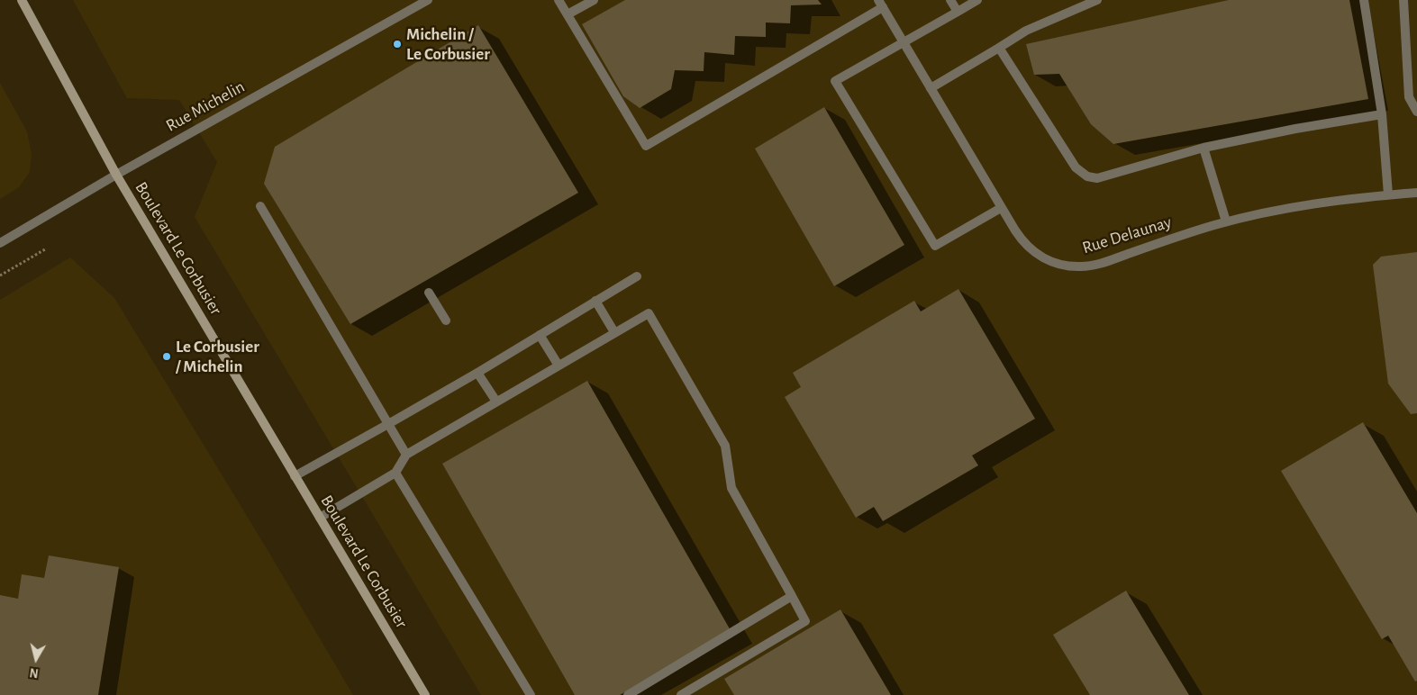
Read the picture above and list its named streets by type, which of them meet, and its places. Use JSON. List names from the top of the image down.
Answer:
{
  "streets": {
    "street": ["Rue Michelin", "Rue Delaunay", "Boulevard Le Corbusier"]
  },
  "crossings": [
    ["Rue Michelin", "Boulevard Le Corbusier"]
  ],
  "places": ["Michelin / Le Corbusier", "Le Corbusier / Michelin"],
  "north": "bottom"
}
